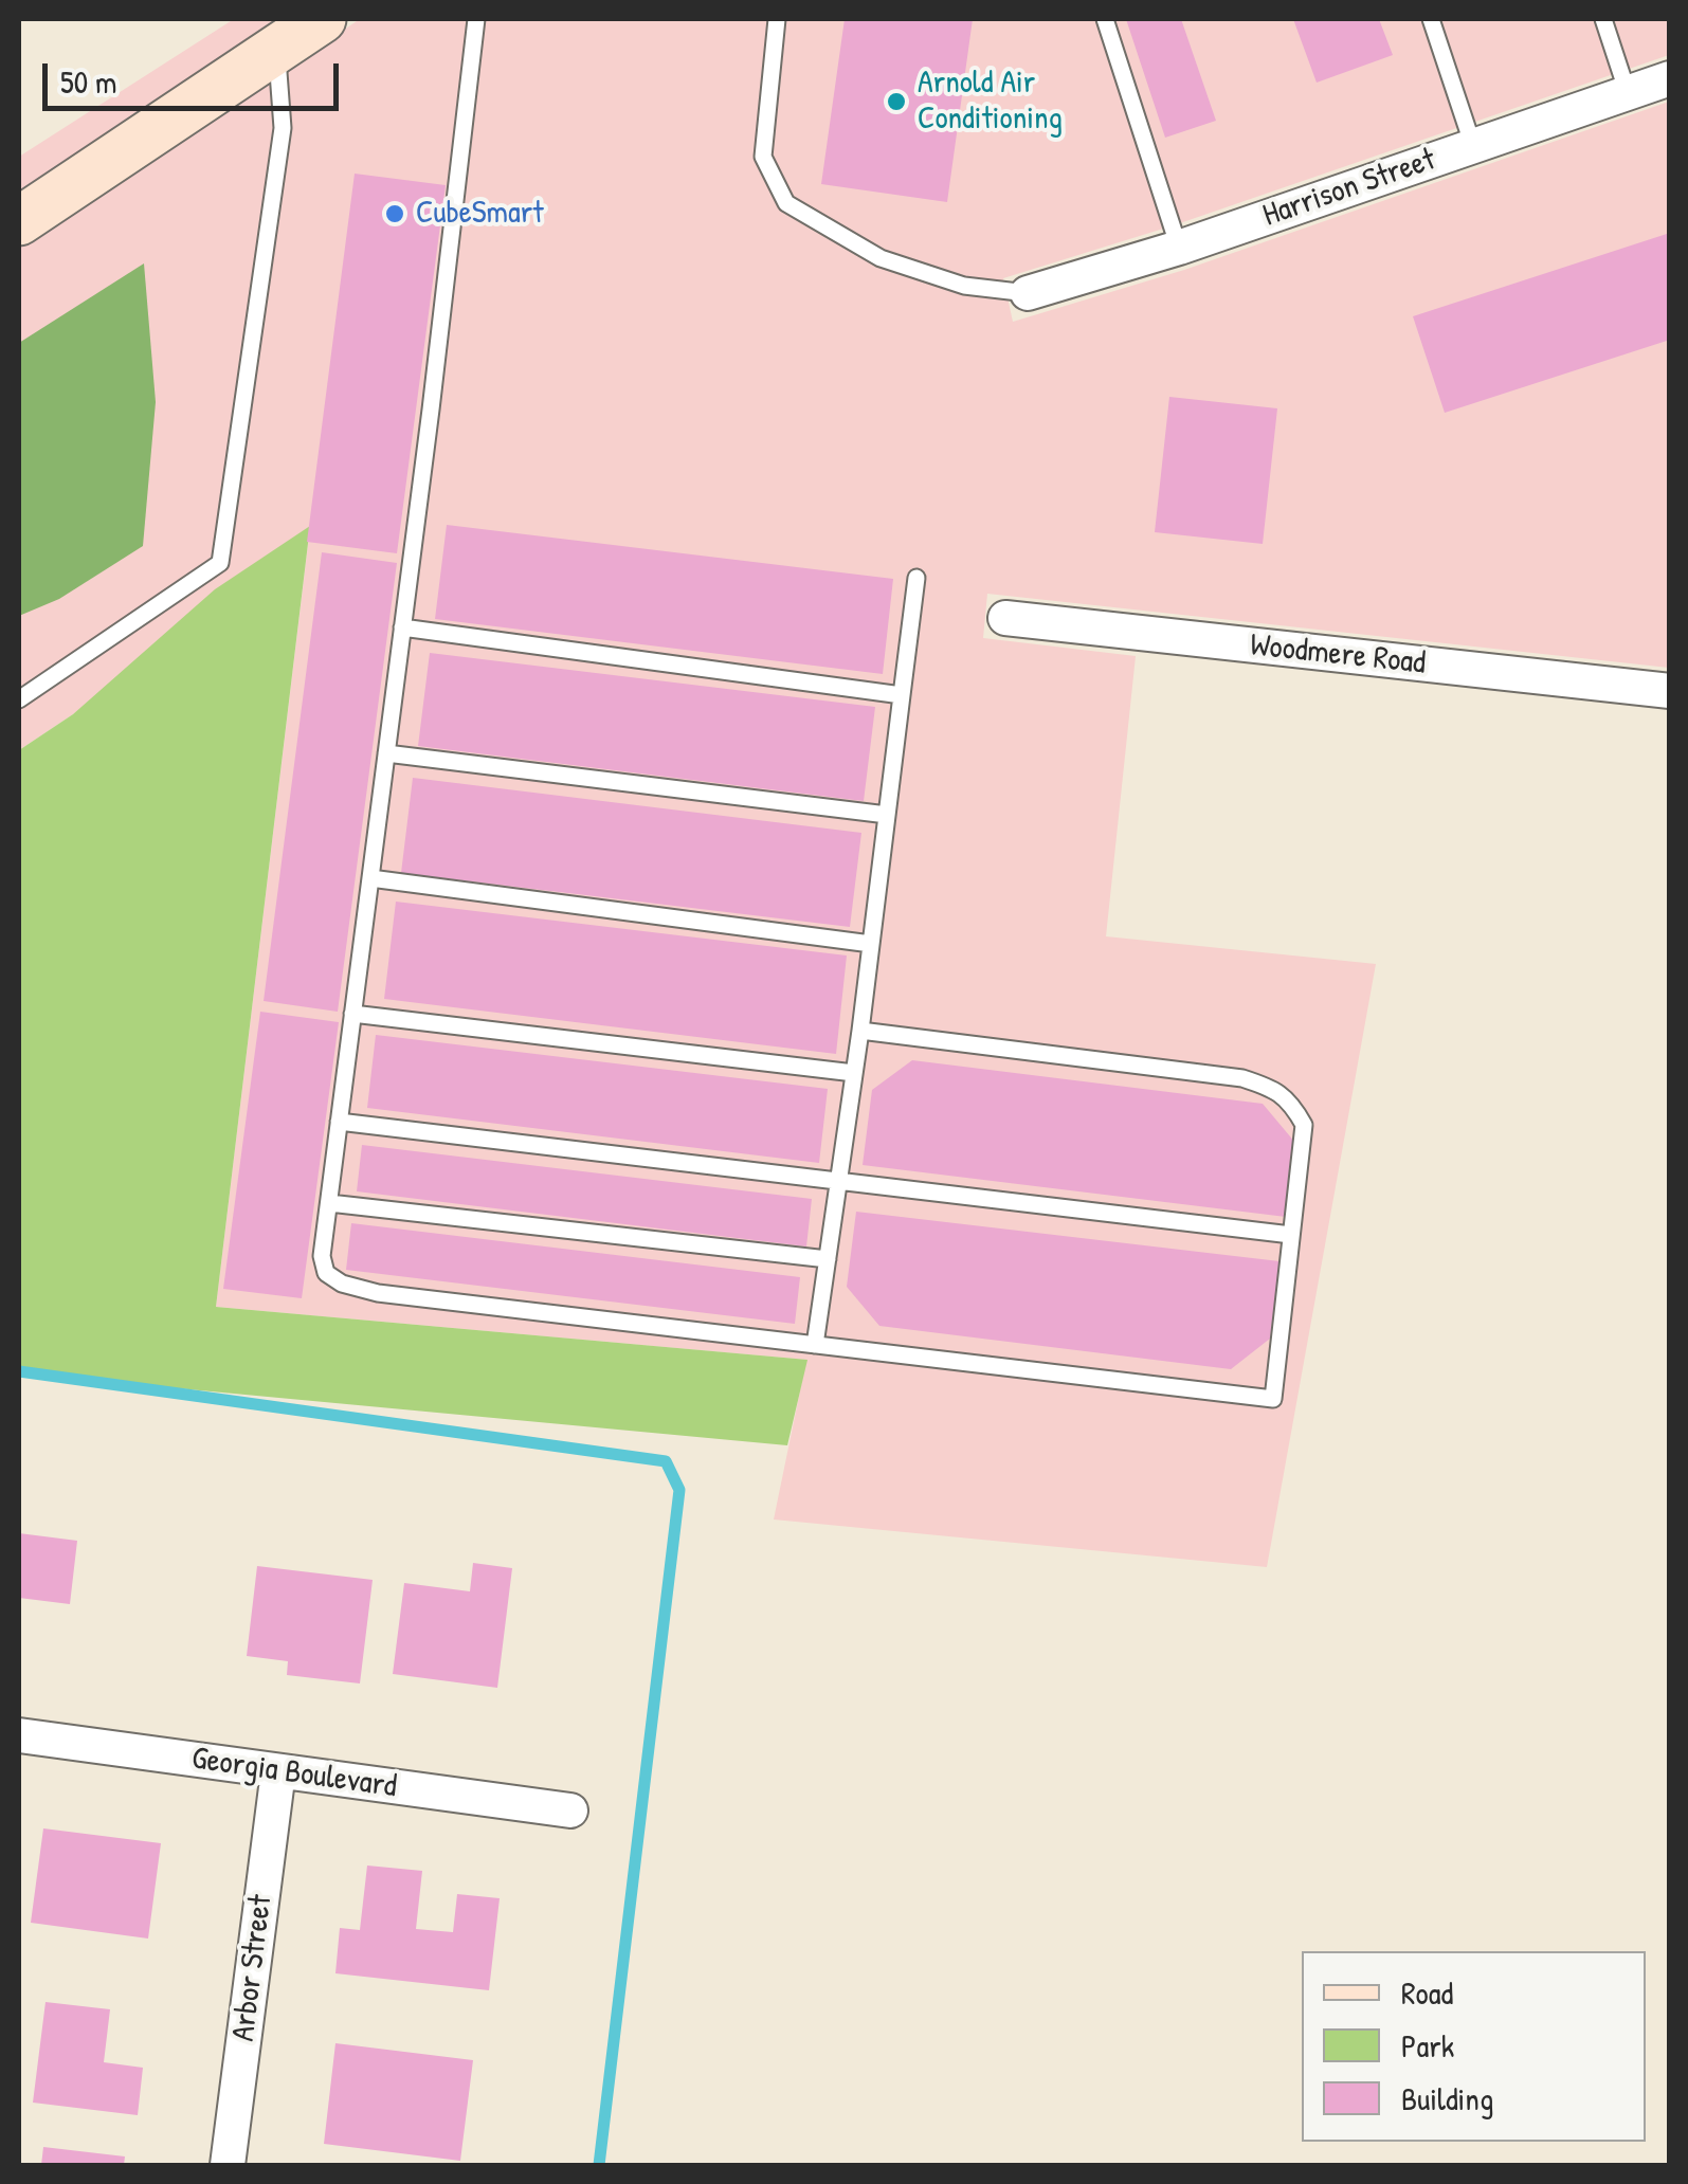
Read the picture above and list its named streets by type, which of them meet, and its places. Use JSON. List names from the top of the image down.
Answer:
{
  "streets": {
    "street": [
      "Harrison Street",
      "Woodmere Road",
      "Georgia Boulevard",
      "Arbor Street"
    ]
  },
  "crossings": [
    ["Georgia Boulevard", "Arbor Street"]
  ],
  "places": ["Arnold Air Conditioning", "CubeSmart"],
  "legend": ["Road", "Park", "Building"],
  "scale_bar": "50 m"
}
